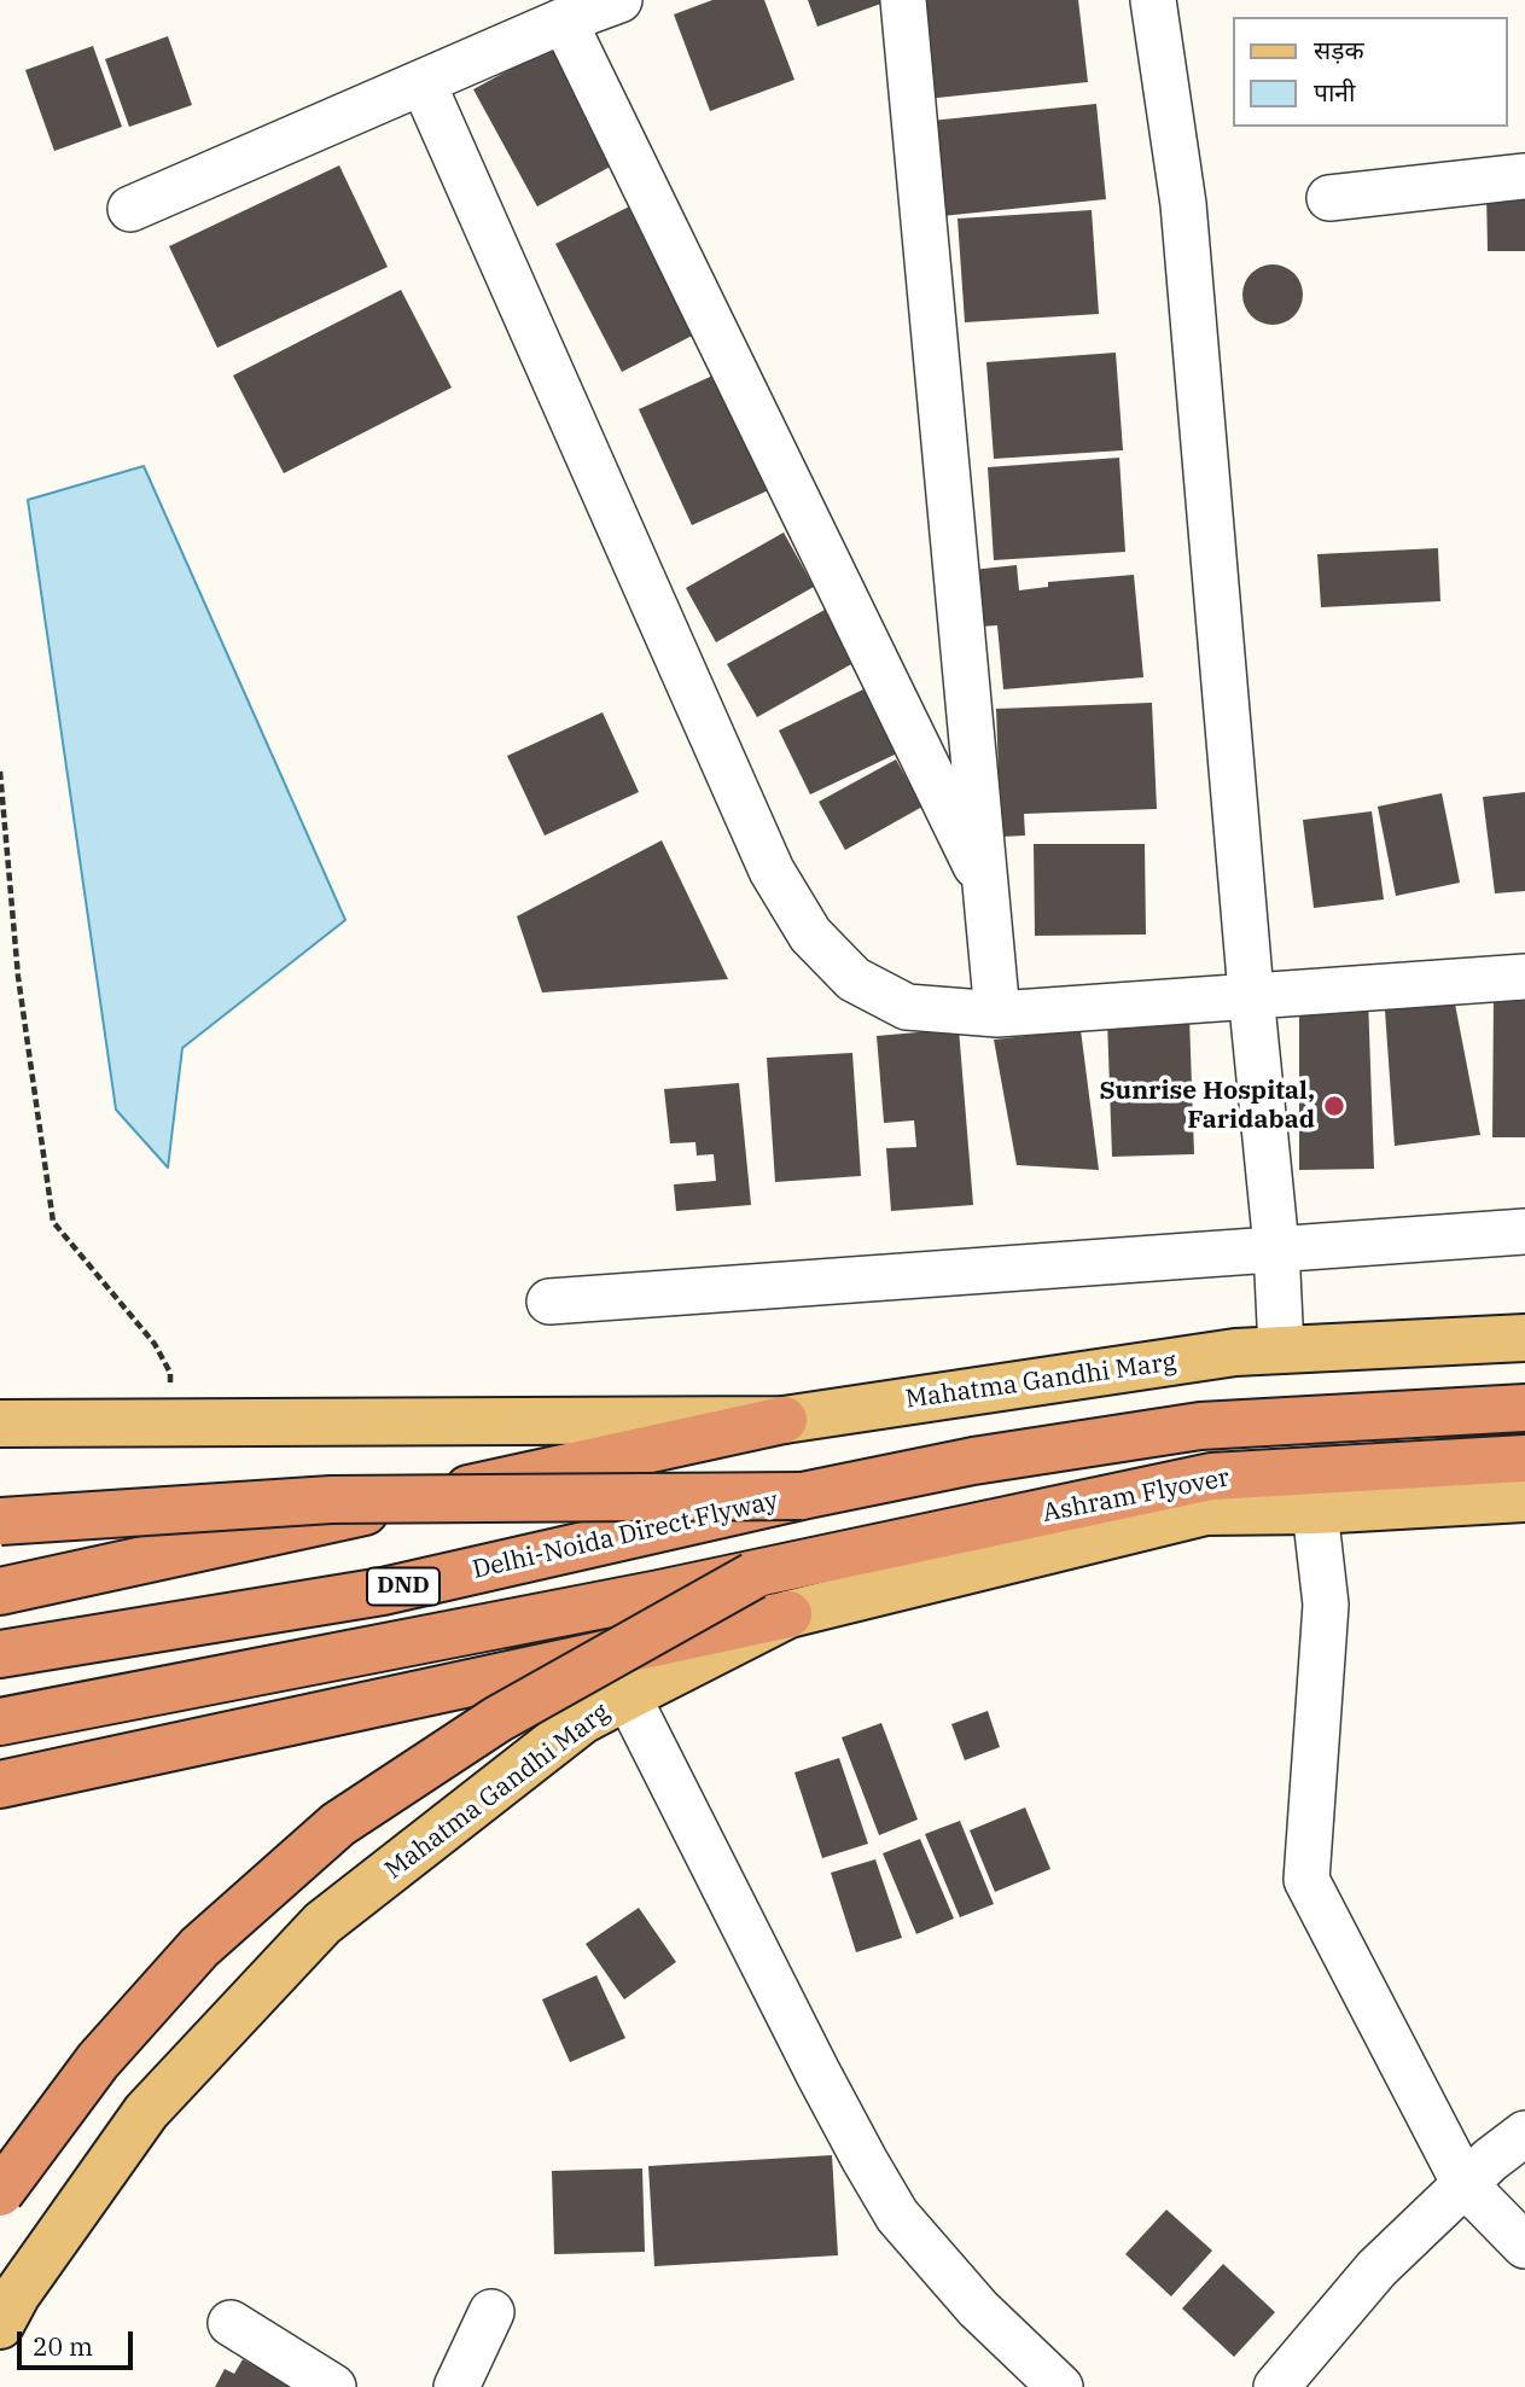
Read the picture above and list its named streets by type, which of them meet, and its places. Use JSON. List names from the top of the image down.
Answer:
{
  "streets": {
    "highway": ["Ashram Flyover", "Delhi-Noida Direct Flyway", "DND"],
    "main road": ["Mahatma Gandhi Marg"]
  },
  "crossings": [
    ["Ashram Flyover", "Delhi-Noida Direct Flyway"],
    ["Ashram Flyover", "DND"]
  ],
  "places": ["Sunrise Hospital, Faridabad"],
  "legend": ["सड़क", "पानी"],
  "scale_bar": "20 m"
}
